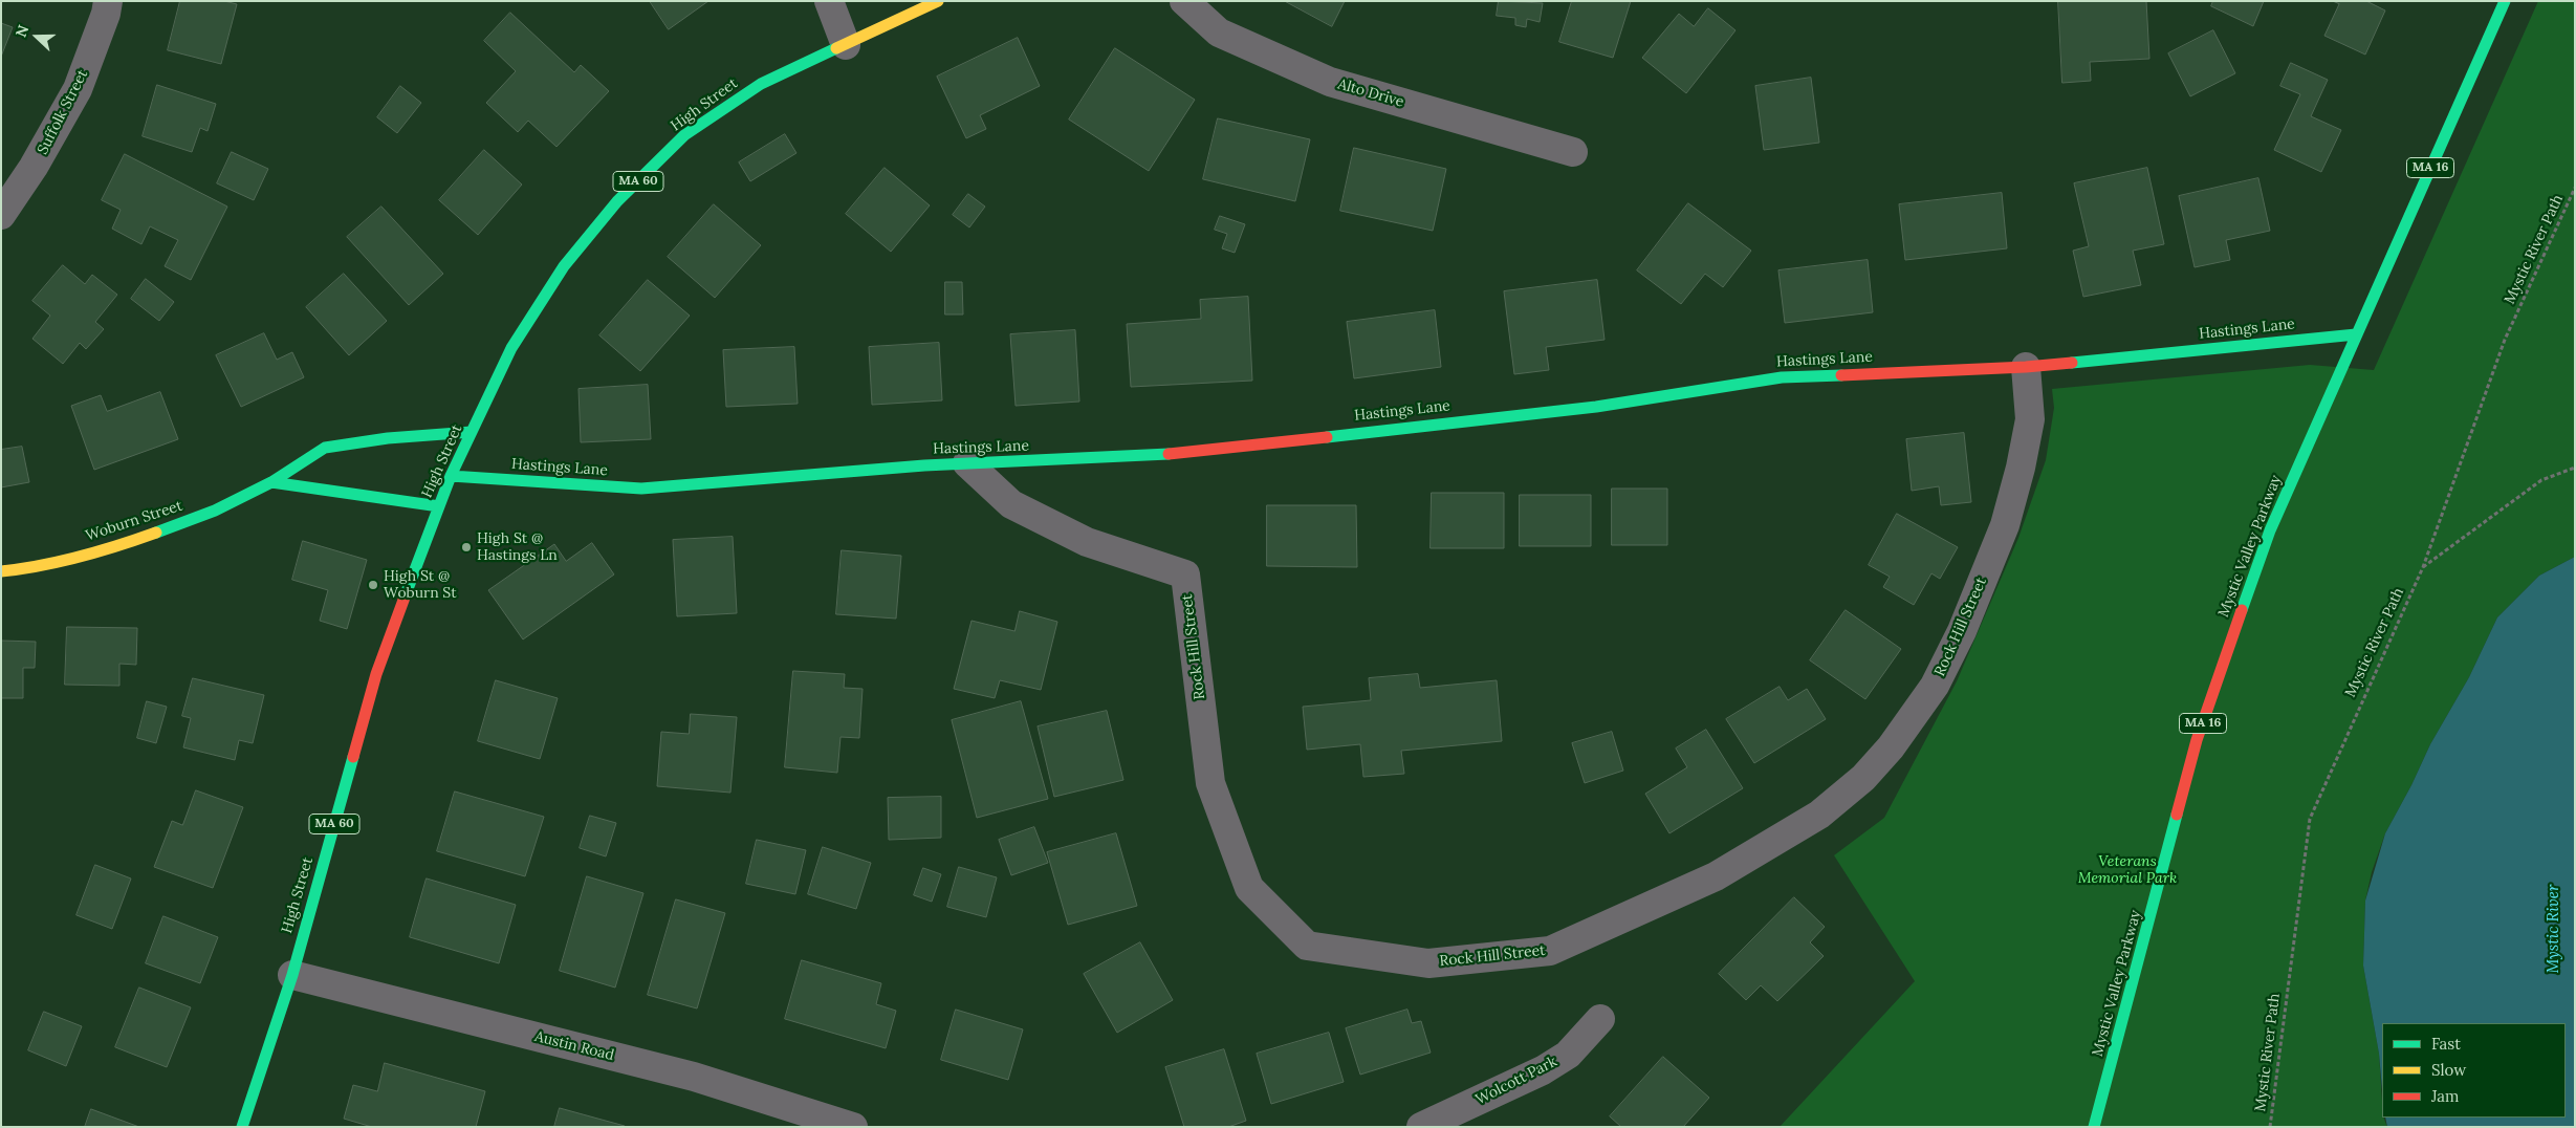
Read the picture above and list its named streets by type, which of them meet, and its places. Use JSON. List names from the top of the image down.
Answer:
{
  "streets": {
    "main road": [
      "High Street",
      "MA 16",
      "MA 60",
      "Hastings Lane",
      "Woburn Street",
      "Mystic Valley Parkway"
    ],
    "street": [
      "Alto Drive",
      "Suffolk Street",
      "Rock Hill Street",
      "Austin Road",
      "Wolcott Park"
    ],
    "path": ["Mystic River Path"]
  },
  "crossings": [
    ["High Street", "Hastings Lane"],
    ["High Street", "Woburn Street"],
    ["High Street", "Austin Road"],
    ["Hastings Lane", "Mystic Valley Parkway"],
    ["Hastings Lane", "Rock Hill Street"]
  ],
  "water": ["Mystic River"],
  "parks": ["Veterans Memorial Park"],
  "places": ["High St @ Hastings Ln", "High St @ Woburn St"],
  "legend": ["Fast", "Slow", "Jam"],
  "north": "left"
}
